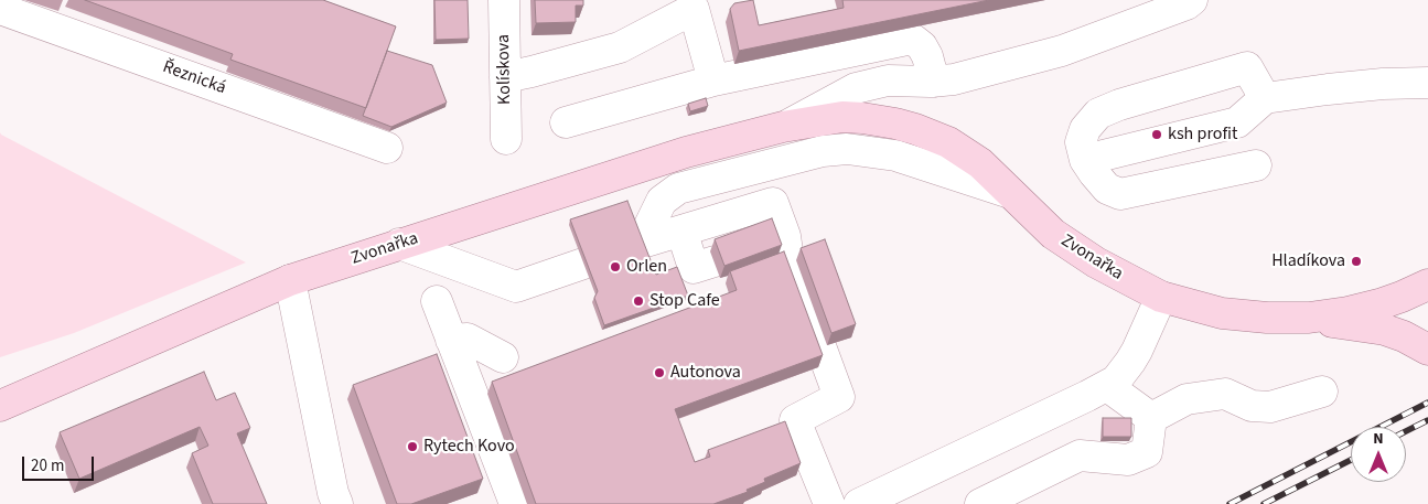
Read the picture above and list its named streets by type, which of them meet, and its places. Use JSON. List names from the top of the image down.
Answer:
{
  "streets": {
    "main road": ["Zvonařka"],
    "street": ["Kolískova", "Řeznická"]
  },
  "places": [
    "ksh profit",
    "Hladíkova",
    "Orlen",
    "Stop Cafe",
    "Autonova",
    "Rytech Kovo"
  ],
  "scale_bar": "20 m",
  "north": "top"
}
